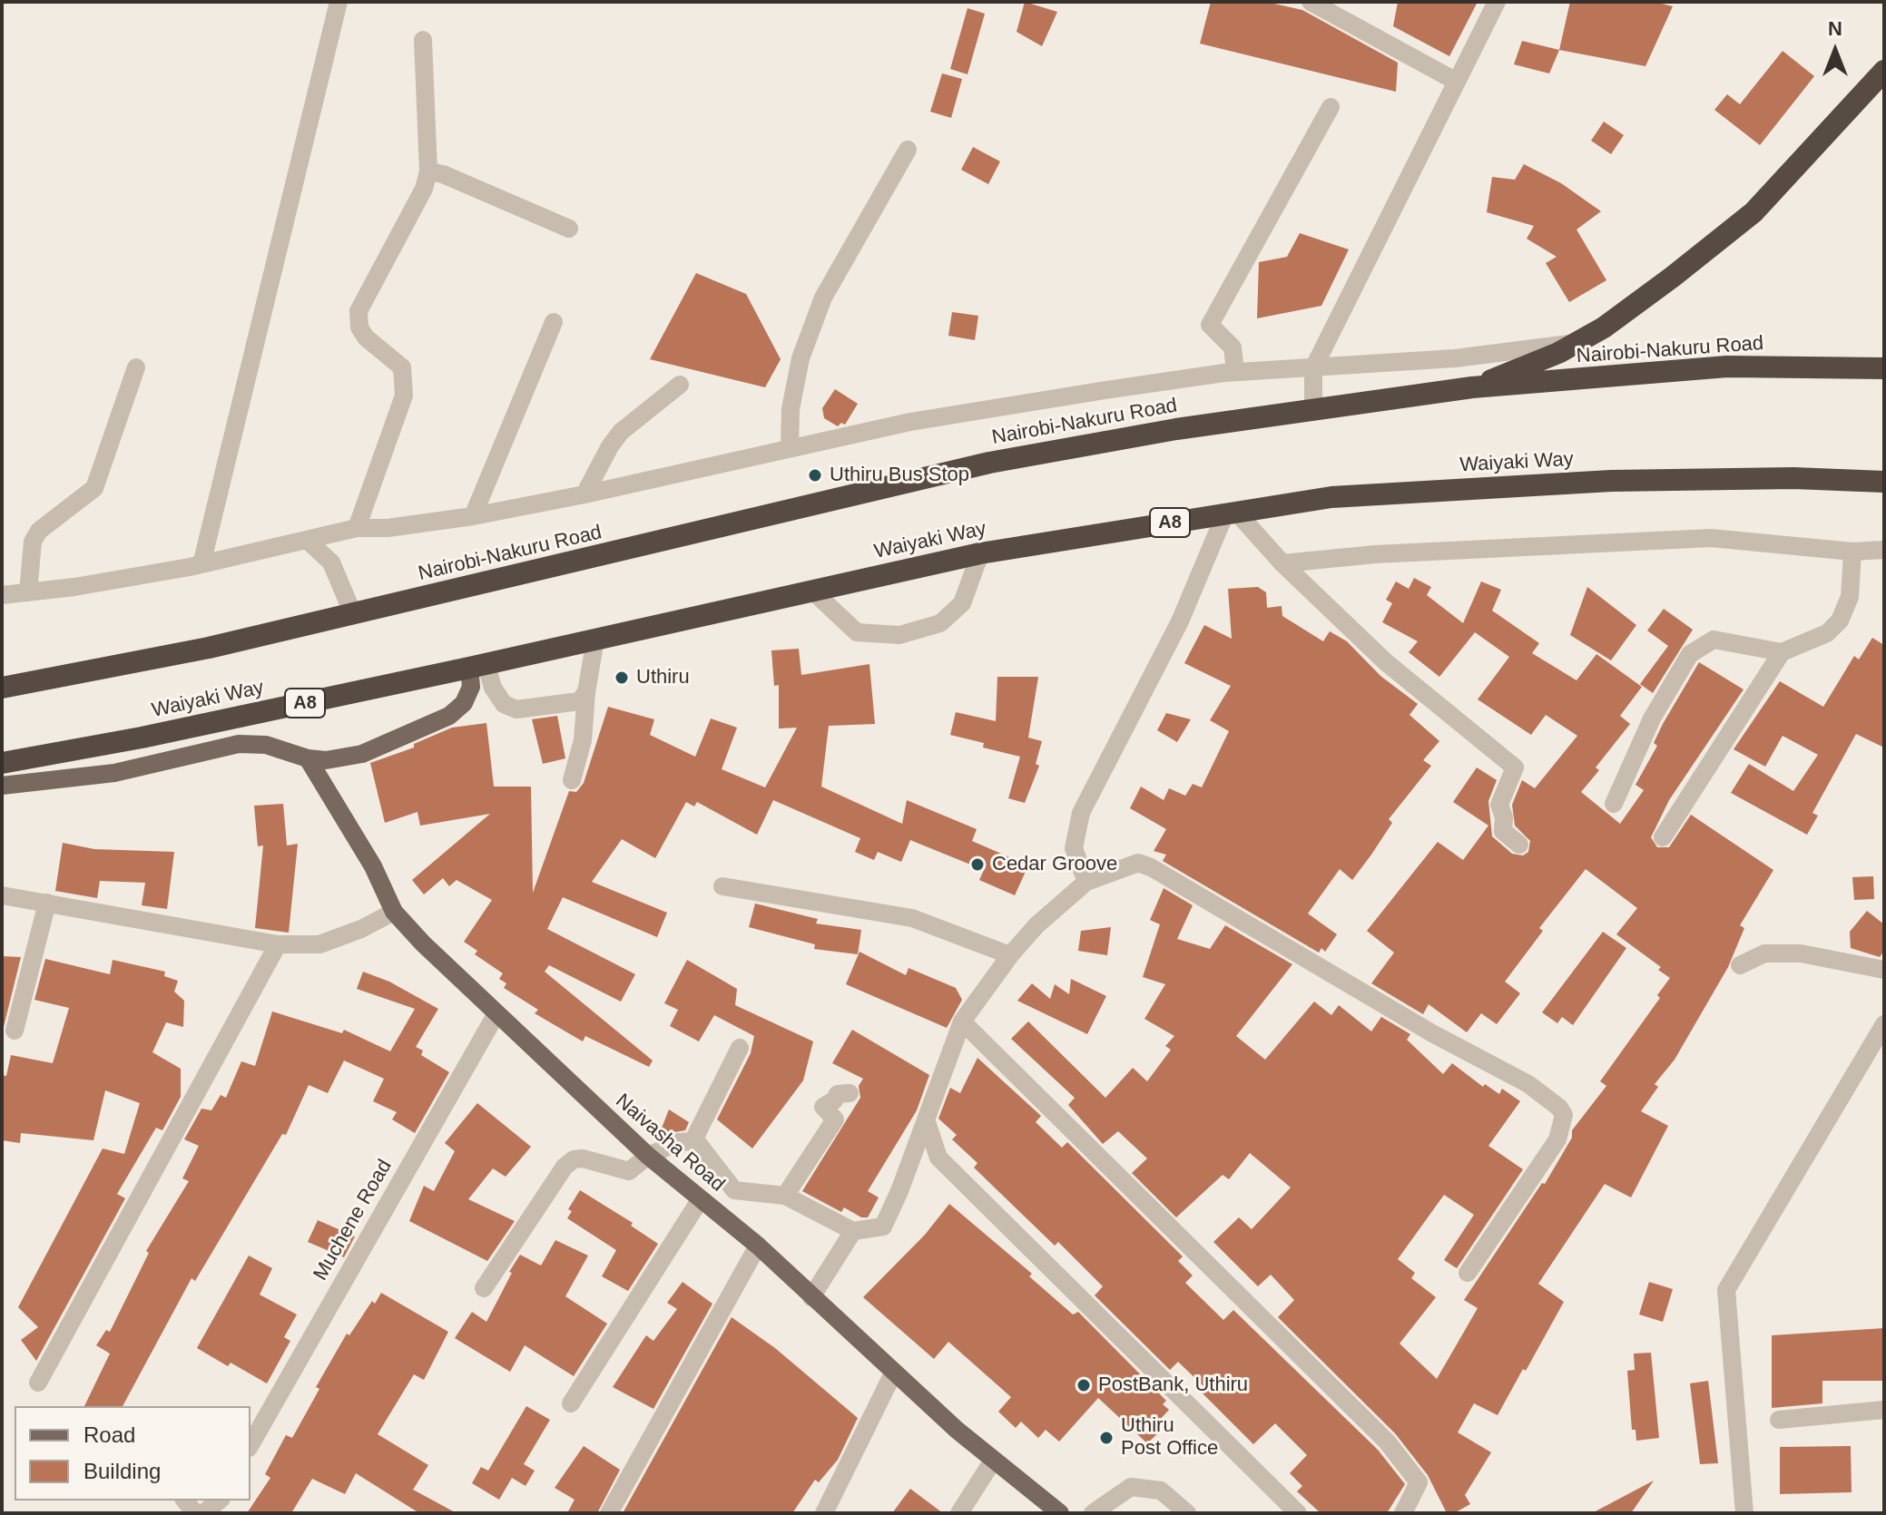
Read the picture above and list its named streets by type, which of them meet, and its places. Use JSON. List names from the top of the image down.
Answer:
{
  "streets": {
    "highway": ["Nairobi-Nakuru Road", "Waiyaki Way", "A8"],
    "main road": ["Naivasha Road"],
    "street": ["Muchene Road"]
  },
  "crossings": [
    ["Naivasha Road", "Muchene Road"]
  ],
  "places": [
    "Uthiru Bus Stop",
    "Uthiru",
    "Cedar Groove",
    "PostBank, Uthiru",
    "Uthiru Post Office"
  ],
  "legend": ["Road", "Building"],
  "north": "top"
}
